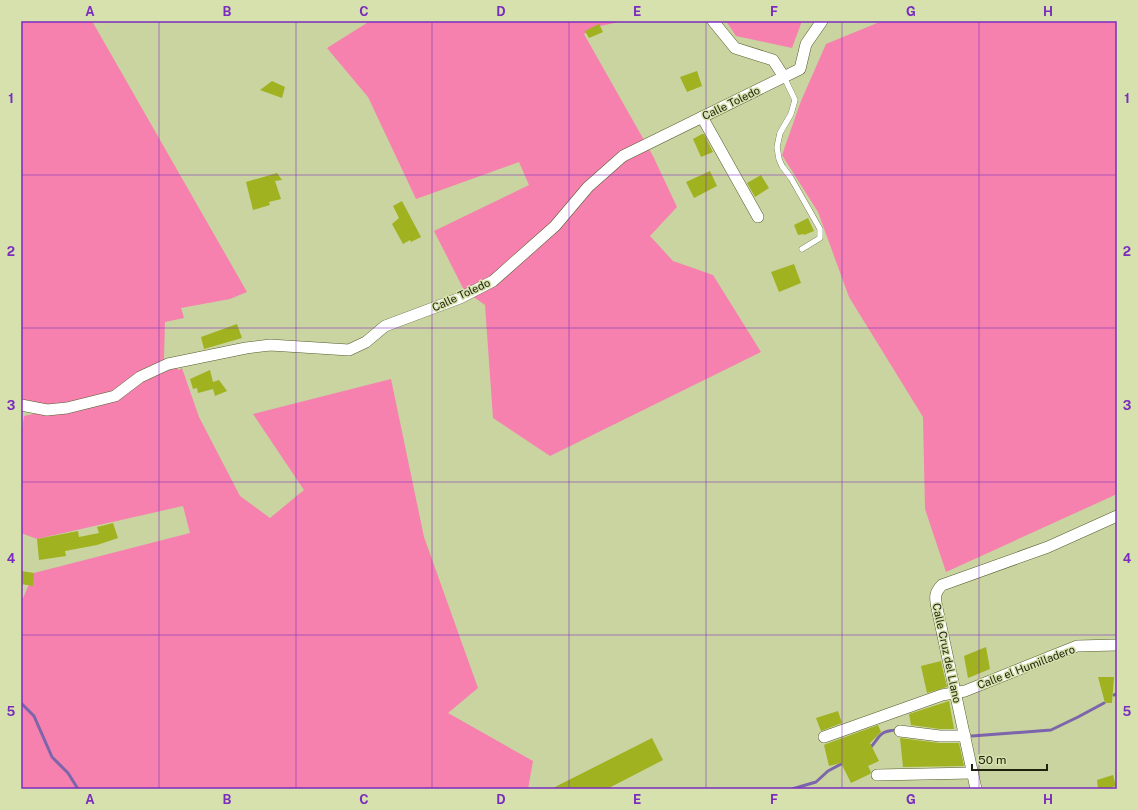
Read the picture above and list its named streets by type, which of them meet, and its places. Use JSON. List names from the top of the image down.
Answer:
{
  "streets": {
    "street": ["Calle Toledo", "Calle Cruz del Llano", "Calle el Humilladero"]
  },
  "crossings": [
    ["Calle Cruz del Llano", "Calle el Humilladero"]
  ],
  "scale_bar": "50 m",
  "grid": {
    "columns": [
      "A",
      "B",
      "C",
      "D",
      "E",
      "F",
      "G",
      "H"
    ],
    "rows": [
      "1",
      "2",
      "3",
      "4",
      "5"
    ]
  }
}
